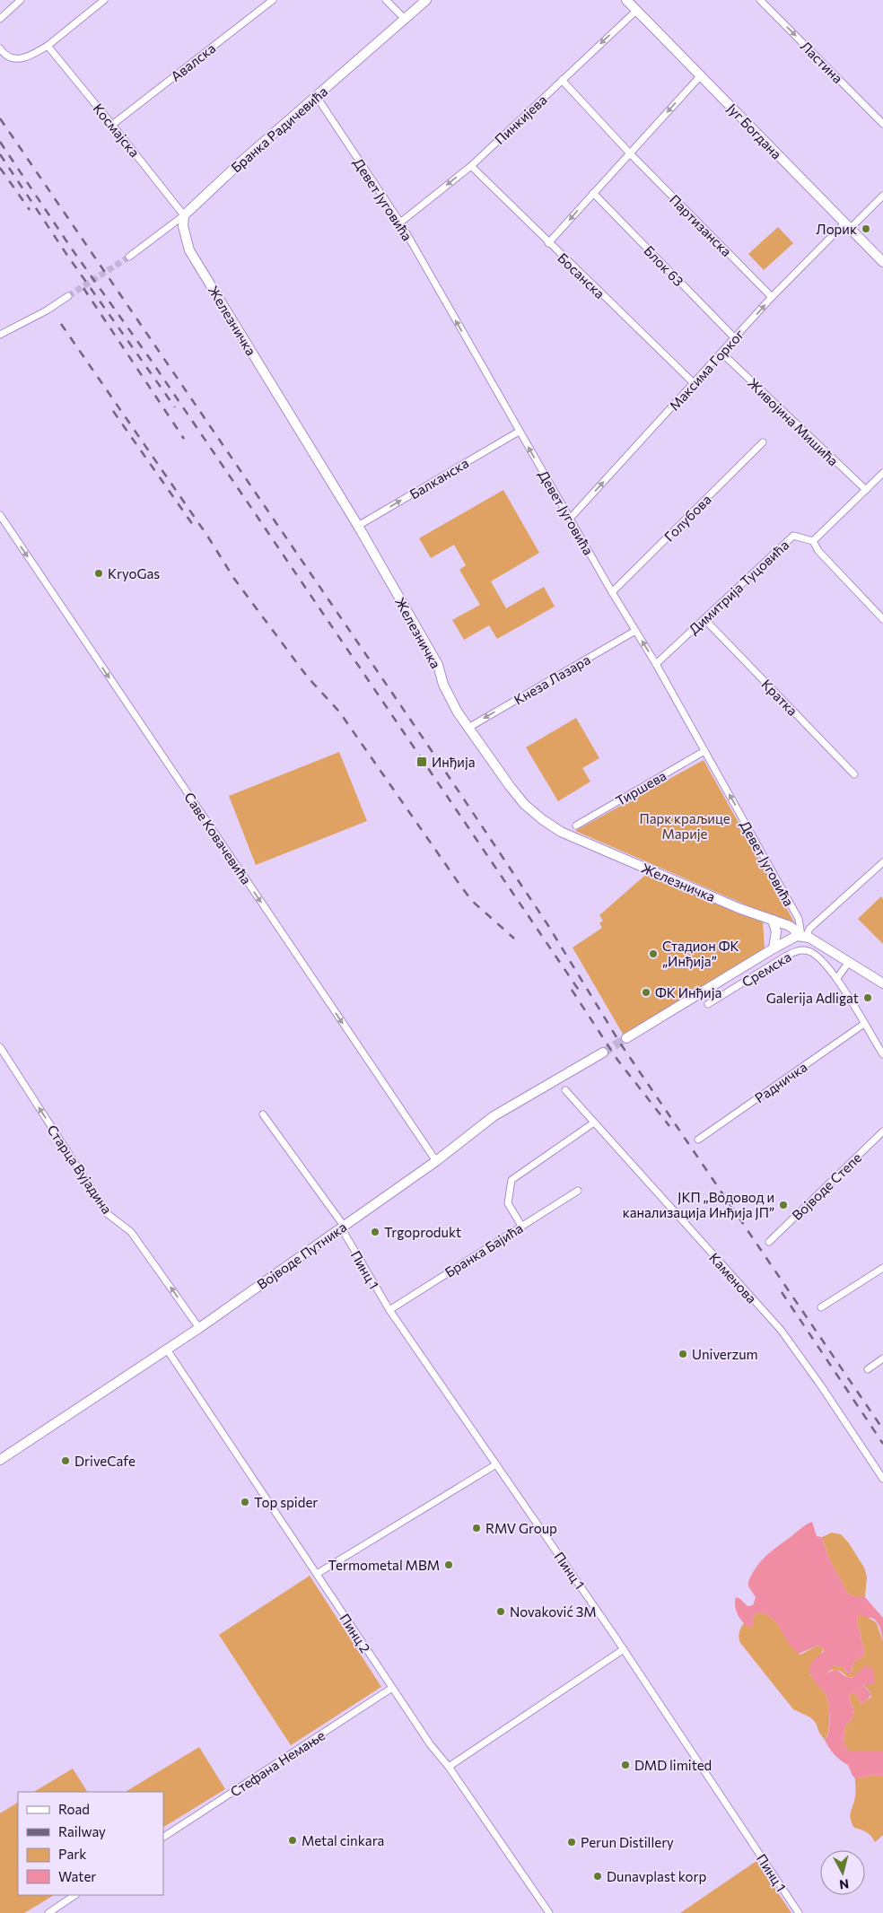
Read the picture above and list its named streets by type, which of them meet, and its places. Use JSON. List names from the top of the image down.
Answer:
{
  "streets": {
    "street": [
      "Авалска",
      "Ластина",
      "Пинкијева",
      "Бранка Радичевића",
      "Космајска",
      "Југ Богдана",
      "Девет Југовића",
      "Партизанска",
      "Блок 63",
      "Босанска",
      "Железничка",
      "Максима Горког",
      "Живојина Мишића",
      "Балканска",
      "Голубова",
      "Димитрија Туцовића",
      "Кнеза Лазара",
      "Кратка",
      "Тиршева",
      "Саве Ковачевића",
      "Сремска",
      "Радничка",
      "Старца Вујадина",
      "Војводе Степе",
      "Бранка Бајића",
      "Војводе Путника",
      "Пинц 1",
      "Каменова",
      "Пинц 2",
      "Стефана Немање"
    ]
  },
  "crossings": [
    ["Авалска", "Космајска"],
    ["Пинкијева", "Југ Богдана"],
    ["Пинкијева", "Девет Југовића"],
    ["Пинкијева", "Партизанска"],
    ["Пинкијева", "Босанска"],
    ["Бранка Радичевића", "Космајска"],
    ["Бранка Радичевића", "Девет Југовића"],
    ["Бранка Радичевића", "Железничка"],
    ["Космајска", "Железничка"],
    ["Југ Богдана", "Максима Горког"],
    ["Девет Југовића", "Железничка"],
    ["Девет Југовића", "Максима Горког"],
    ["Девет Југовића", "Балканска"],
    ["Девет Југовића", "Голубова"],
    ["Девет Југовића", "Димитрија Туцовића"],
    ["Девет Југовића", "Кнеза Лазара"],
    ["Девет Југовића", "Тиршева"],
    ["Партизанска", "Максима Горког"],
    ["Блок 63", "Максима Горког"],
    ["Босанска", "Максима Горког"],
    ["Железничка", "Балканска"],
    ["Железничка", "Кнеза Лазара"],
    ["Максима Горког", "Живојина Мишића"],
    ["Димитрија Туцовића", "Кратка"],
    ["Саве Ковачевића", "Војводе Путника"],
    ["Сремска", "Радничка"],
    ["Старца Вујадина", "Војводе Путника"],
    ["Бранка Бајића", "Пинц 1"],
    ["Војводе Путника", "Пинц 1"],
    ["Војводе Путника", "Пинц 2"],
    ["Пинц 2", "Стефана Немање"]
  ],
  "one_way": [
    "Ластина",
    "Пинкијева",
    "Девет Југовића",
    "Максима Горког",
    "Балканска",
    "Кнеза Лазара",
    "Саве Ковачевића",
    "Старца Вујадина"
  ],
  "parks": ["Парк краљице Марије"],
  "places": {
    "other": [
      "Лорик",
      "KryoGas",
      "Стадион ФК „Инђија”",
      "ФК Инђија",
      "Galerija Adligat",
      "ЈКП „Водовод и канализација Инђија ЈП”",
      "Trgoprodukt",
      "Univerzum",
      "DriveCafe",
      "Top spider",
      "RMV Group",
      "Termometal MBM",
      "Novaković 3M",
      "DMD limited",
      "Metal cinkara",
      "Perun Distillery",
      "Dunavplast korp"
    ],
    "transit": ["Инђија"]
  },
  "legend": [
    "Road",
    "Railway",
    "Park",
    "Water"
  ],
  "north": "bottom"
}
